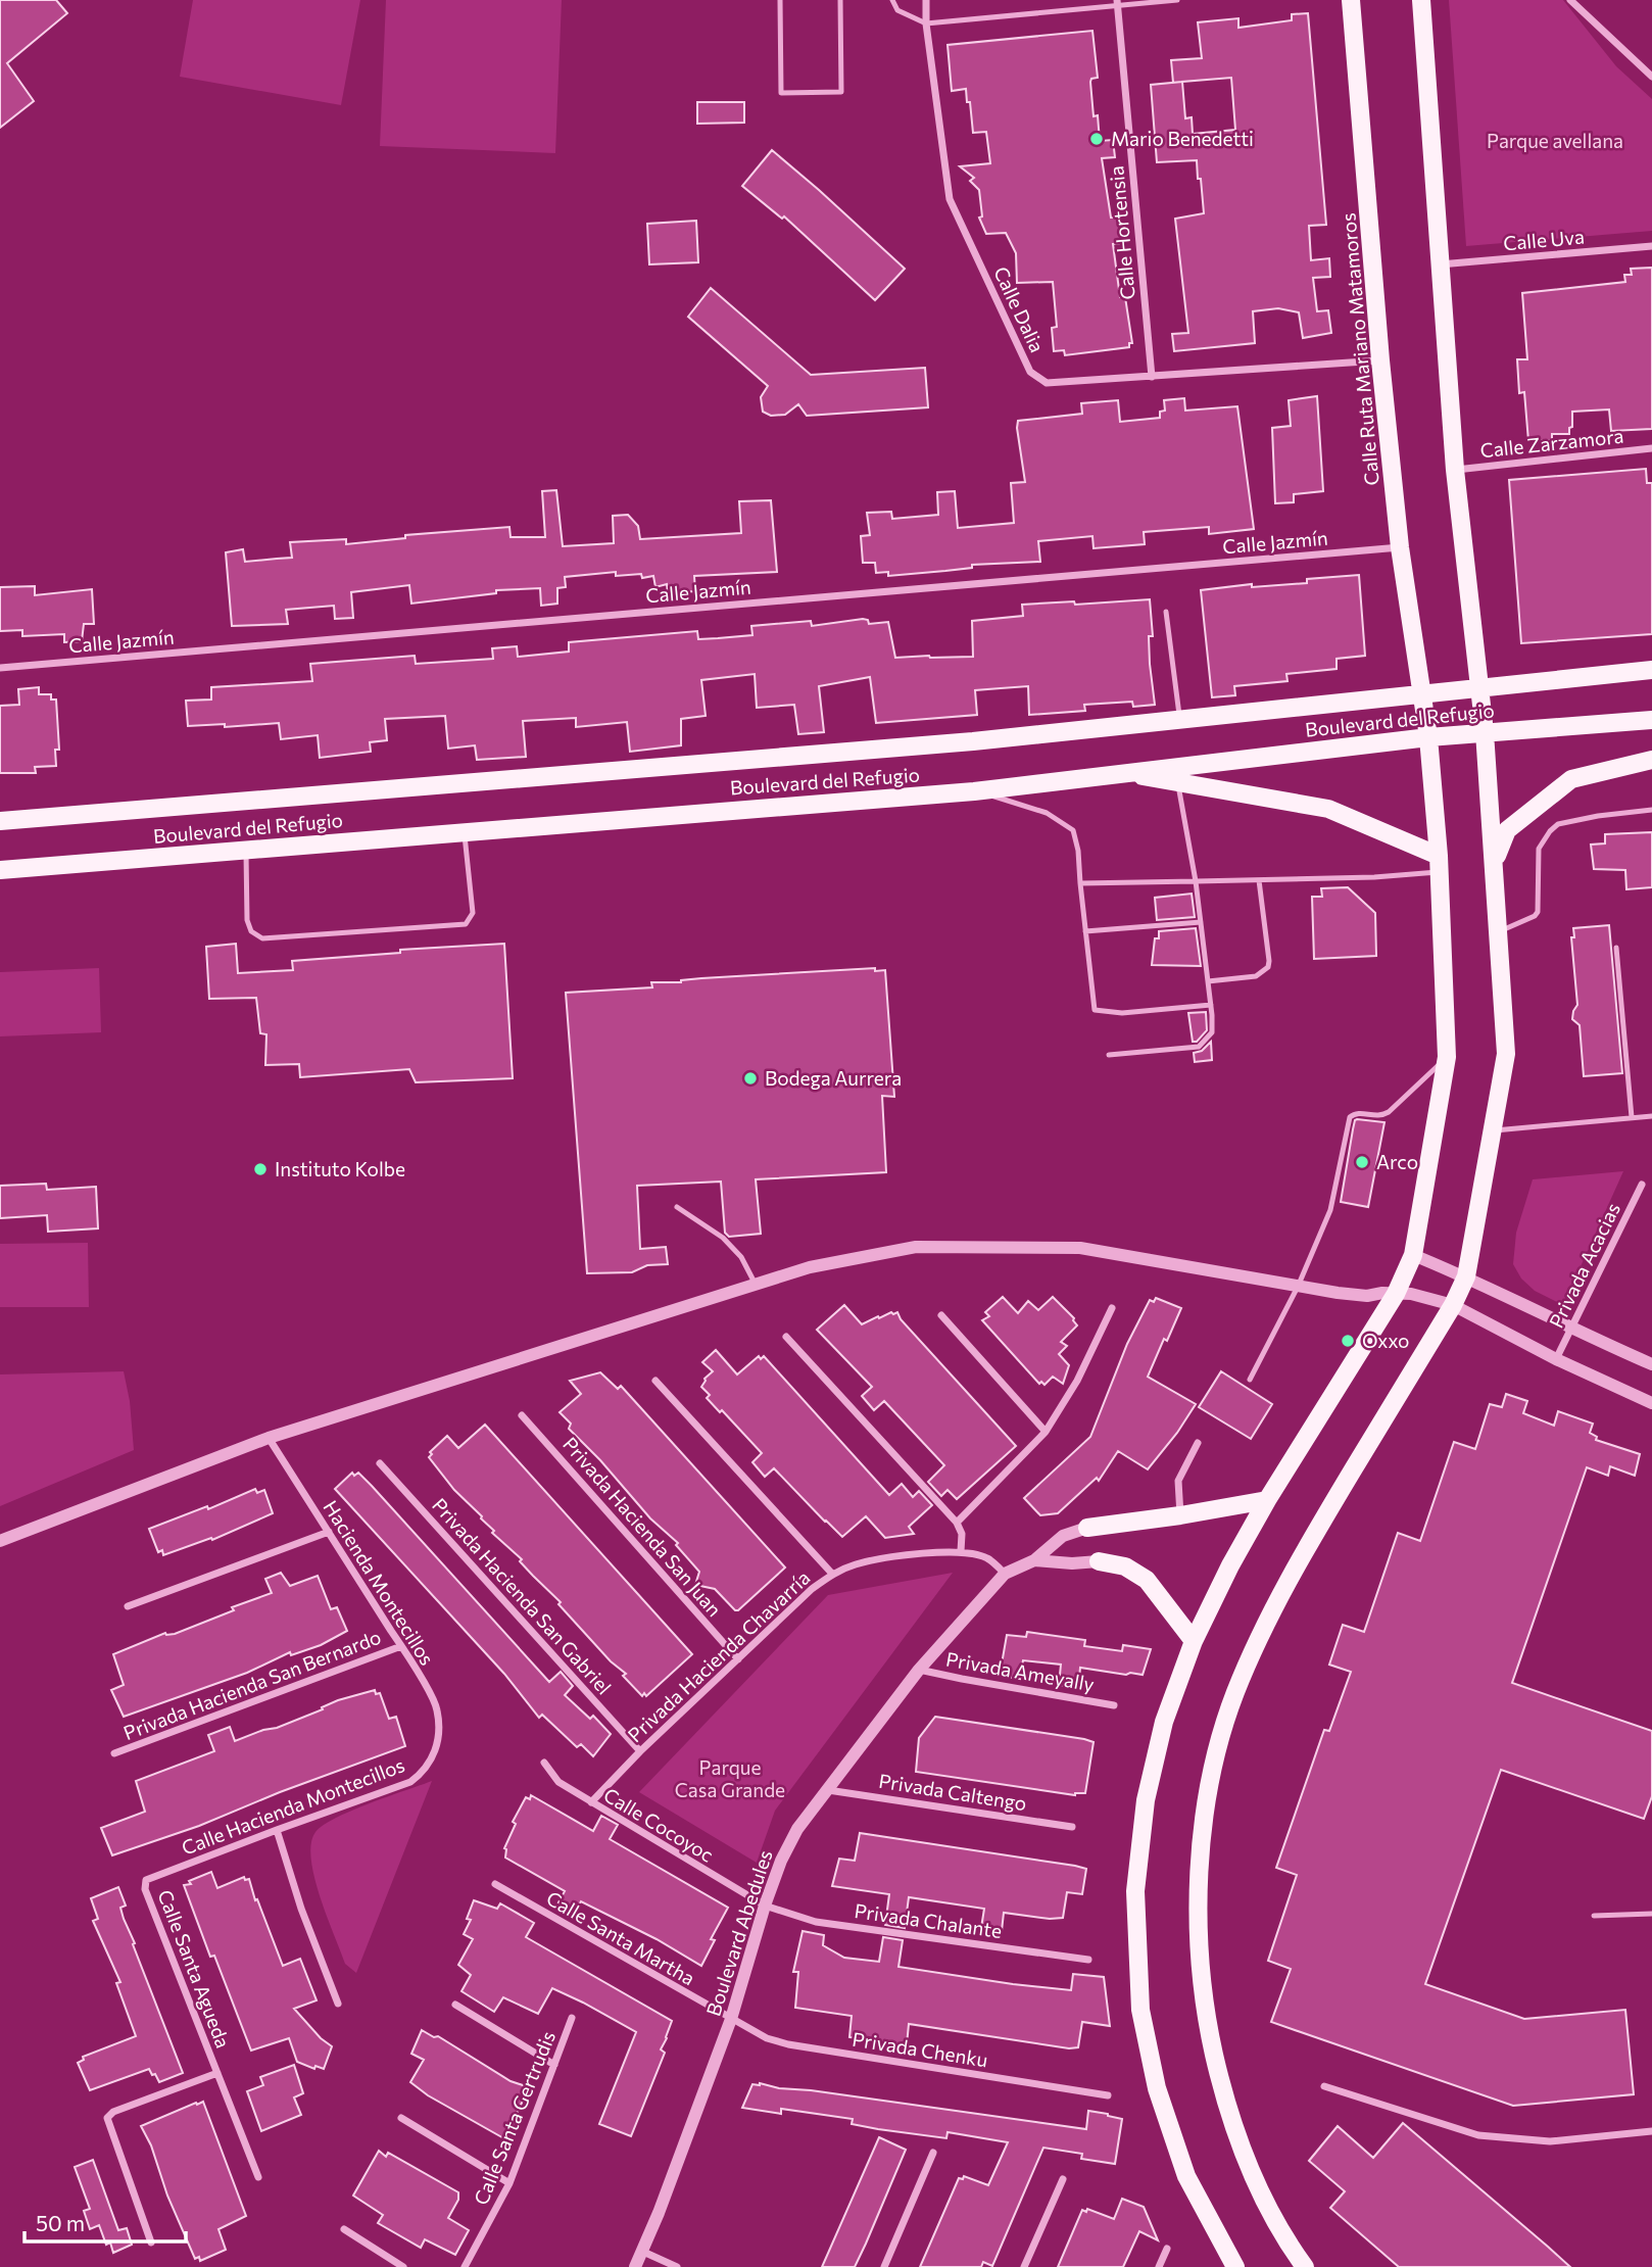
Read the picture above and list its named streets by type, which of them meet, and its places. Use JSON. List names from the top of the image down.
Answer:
{
  "streets": {
    "main road": ["Calle Ruta Mariano Matamoros", "Boulevard del Refugio"],
    "street": [
      "Calle Hortensia",
      "Calle Uva",
      "Calle Dalia",
      "Calle Zarzamora",
      "Calle Jazmín",
      "Privada Acacias",
      "Privada Hacienda San Juan",
      "Hacienda Montecillos",
      "Privada Hacienda San Gabriel",
      "Privada Hacienda Chavarría",
      "Privada Ameyally",
      "Privada Hacienda San Bernardo",
      "Privada Caltengo",
      "Calle Hacienda Montecillos",
      "Calle Cocoyoc",
      "Privada Chalante",
      "Boulevard Abedules",
      "Calle Santa Martha",
      "Calle Santa Agueda",
      "Privada Chenku",
      "Calle Santa Gertrudis"
    ]
  },
  "crossings": [
    ["Calle Hortensia", "Calle Dalia"],
    ["Calle Dalia", "Calle Ruta Mariano Matamoros"],
    ["Calle Ruta Mariano Matamoros", "Calle Jazmín"],
    ["Calle Ruta Mariano Matamoros", "Boulevard del Refugio"],
    ["Privada Hacienda San Juan", "Privada Hacienda Chavarría"],
    ["Hacienda Montecillos", "Privada Hacienda San Bernardo"],
    ["Hacienda Montecillos", "Calle Hacienda Montecillos"],
    ["Privada Hacienda San Gabriel", "Privada Hacienda Chavarría"],
    ["Privada Hacienda Chavarría", "Calle Cocoyoc"],
    ["Privada Hacienda Chavarría", "Boulevard Abedules"],
    ["Privada Ameyally", "Boulevard Abedules"],
    ["Privada Caltengo", "Boulevard Abedules"],
    ["Calle Hacienda Montecillos", "Calle Santa Agueda"],
    ["Calle Cocoyoc", "Privada Chalante"],
    ["Calle Cocoyoc", "Boulevard Abedules"],
    ["Privada Chalante", "Boulevard Abedules"],
    ["Boulevard Abedules", "Calle Santa Martha"],
    ["Boulevard Abedules", "Privada Chenku"],
    ["Calle Santa Martha", "Privada Chenku"]
  ],
  "parks": ["Parque avellana", "Parque Casa Grande"],
  "places": [
    "Mario Benedetti",
    "Bodega Aurrera",
    "Arco",
    "Instituto Kolbe",
    "Oxxo"
  ],
  "scale_bar": "50 m"
}
